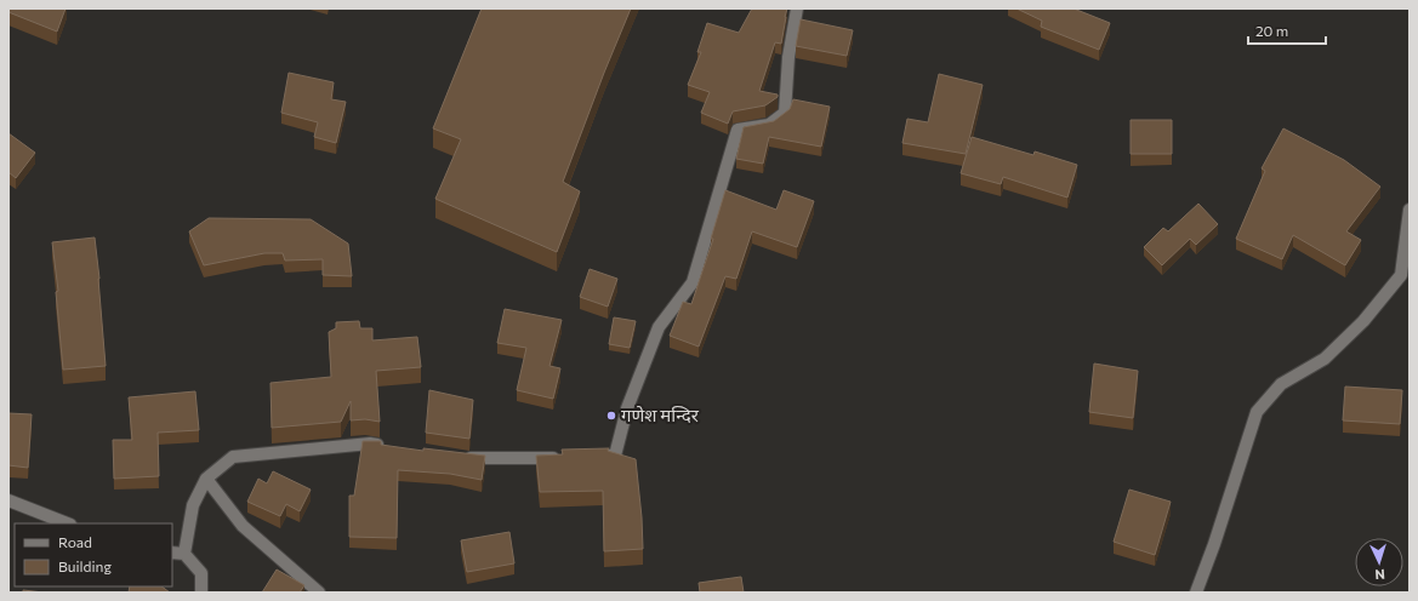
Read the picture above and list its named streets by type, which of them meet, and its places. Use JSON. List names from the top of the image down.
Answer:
{
  "places": ["गणेश मन्दिर"],
  "legend": ["Road", "Building"],
  "scale_bar": "20 m",
  "north": "bottom"
}
